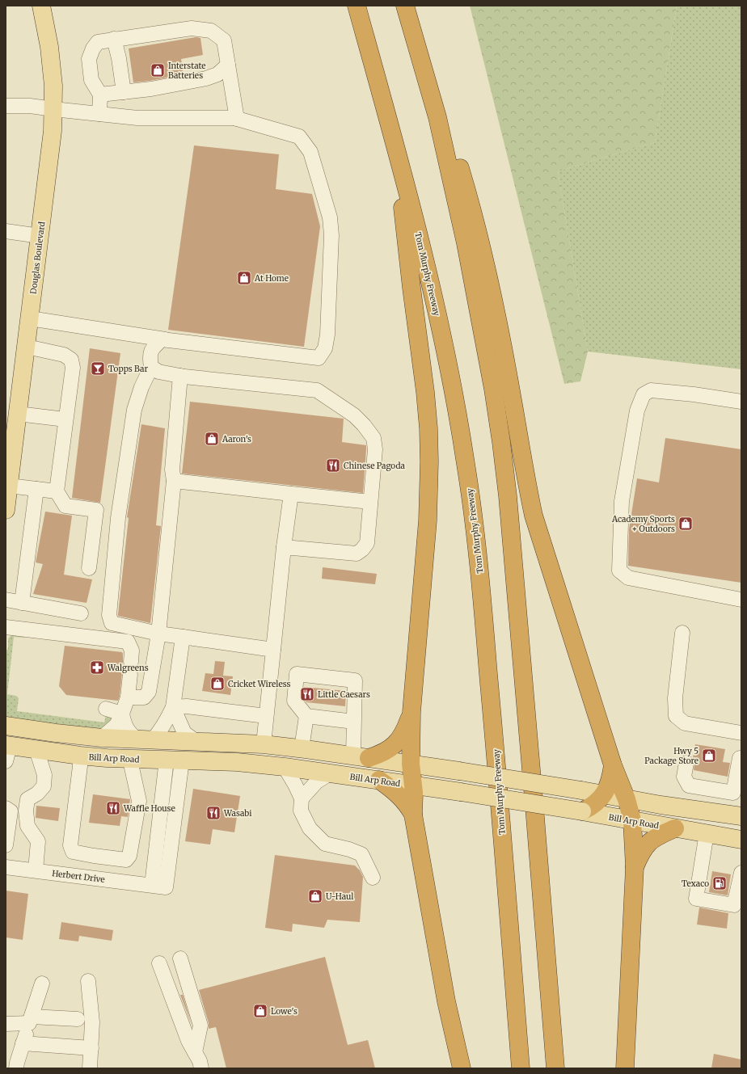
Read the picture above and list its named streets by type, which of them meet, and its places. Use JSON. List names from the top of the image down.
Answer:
{
  "streets": {
    "highway": ["Tom Murphy Freeway"],
    "main road": ["Douglas Boulevard", "Bill Arp Road"],
    "street": ["Herbert Drive"]
  },
  "crossings": [
    ["Bill Arp Road", "Herbert Drive"]
  ],
  "places": {
    "shop": [
      "Interstate Batteries",
      "At Home",
      "Aaron's",
      "Academy Sports + Outdoors",
      "Cricket Wireless",
      "Hwy 5 Package Store",
      "U-Haul",
      "Lowe's"
    ],
    "bar": ["Topps Bar"],
    "restaurant": [
      "Chinese Pagoda",
      "Little Caesars",
      "Waffle House",
      "Wasabi"
    ],
    "pharmacy": ["Walgreens"],
    "fuel station": ["Texaco"]
  }
}
